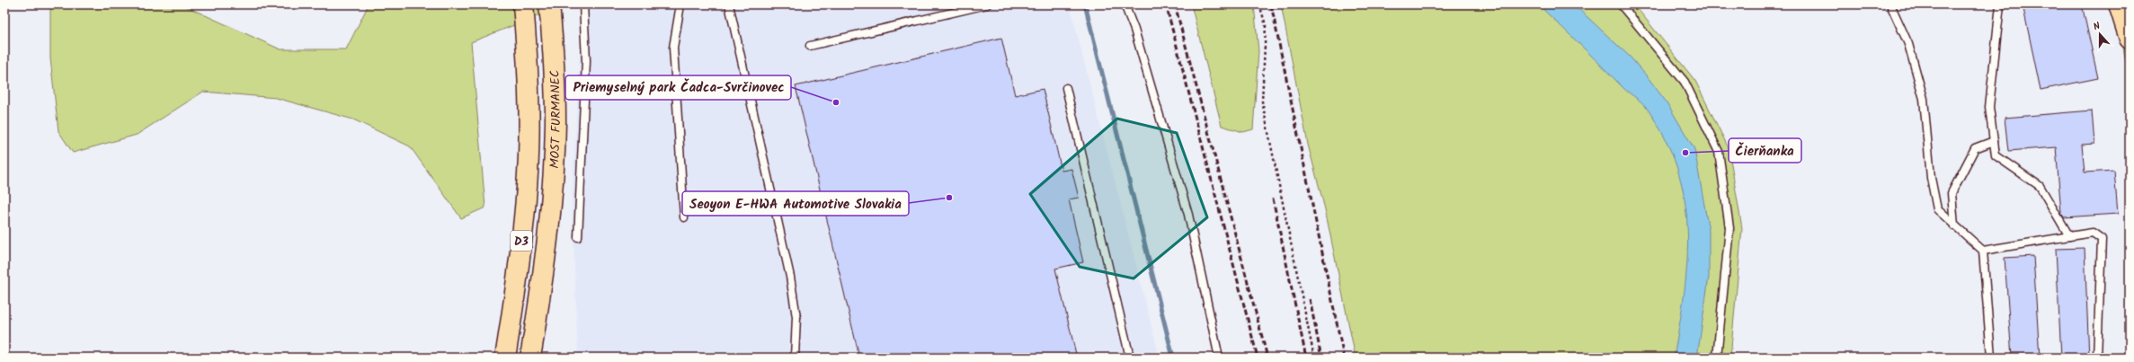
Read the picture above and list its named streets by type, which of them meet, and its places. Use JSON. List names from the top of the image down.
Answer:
{
  "streets": {
    "main road": ["MOST FURMANEC", "D3"]
  },
  "places": ["Priemyselný park Čadca-Svrčinovec", "Čierňanka", "Seoyon E-HWA Automotive Slovakia"],
  "north": "top"
}
